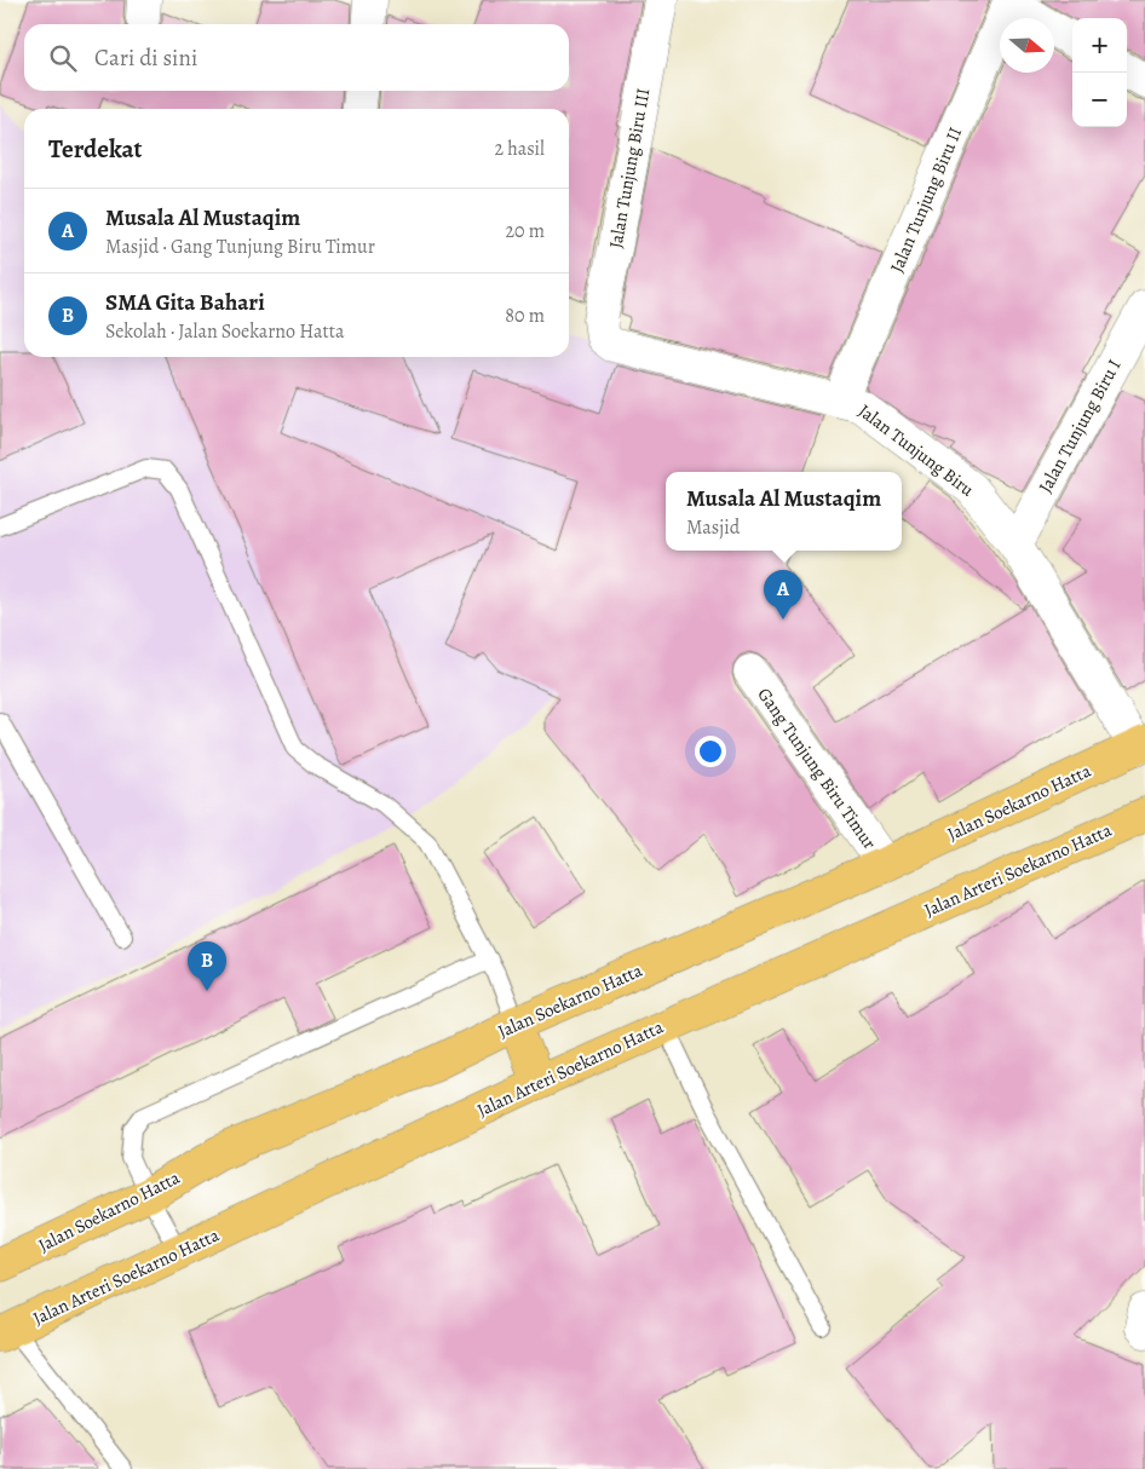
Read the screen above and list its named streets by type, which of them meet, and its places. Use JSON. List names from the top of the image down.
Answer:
{
  "streets": {
    "main road": ["Jalan Soekarno Hatta", "Jalan Arteri Soekarno Hatta"],
    "street": [
      "Jalan Tunjung Biru III",
      "Jalan Tunjung Biru II",
      "Jalan Tunjung Biru I",
      "Jalan Tunjung Biru",
      "Gang Tunjung Biru Timur"
    ]
  },
  "crossings": [
    ["Jalan Tunjung Biru III", "Jalan Tunjung Biru"],
    ["Jalan Tunjung Biru II", "Jalan Tunjung Biru"],
    ["Jalan Tunjung Biru I", "Jalan Tunjung Biru"],
    ["Jalan Tunjung Biru", "Jalan Soekarno Hatta"],
    ["Gang Tunjung Biru Timur", "Jalan Soekarno Hatta"]
  ],
  "north": "right",
  "page": {
    "map_buttons": ["+", "−"],
    "search": "Cari di sini",
    "heading": ["Terdekat", "2 hasil"],
    "list": [
      {
        "mark": "A",
        "name": "Musala Al Mustaqim",
        "note": "Masjid · Gang Tunjung Biru Timur",
        "value": "20 m"
      },
      {
        "mark": "B",
        "name": "SMA Gita Bahari",
        "note": "Sekolah · Jalan Soekarno Hatta",
        "value": "80 m"
      }
    ],
    "popup": ["Musala Al Mustaqim", "Masjid"],
    "pins": ["A", "B"]
  }
}
